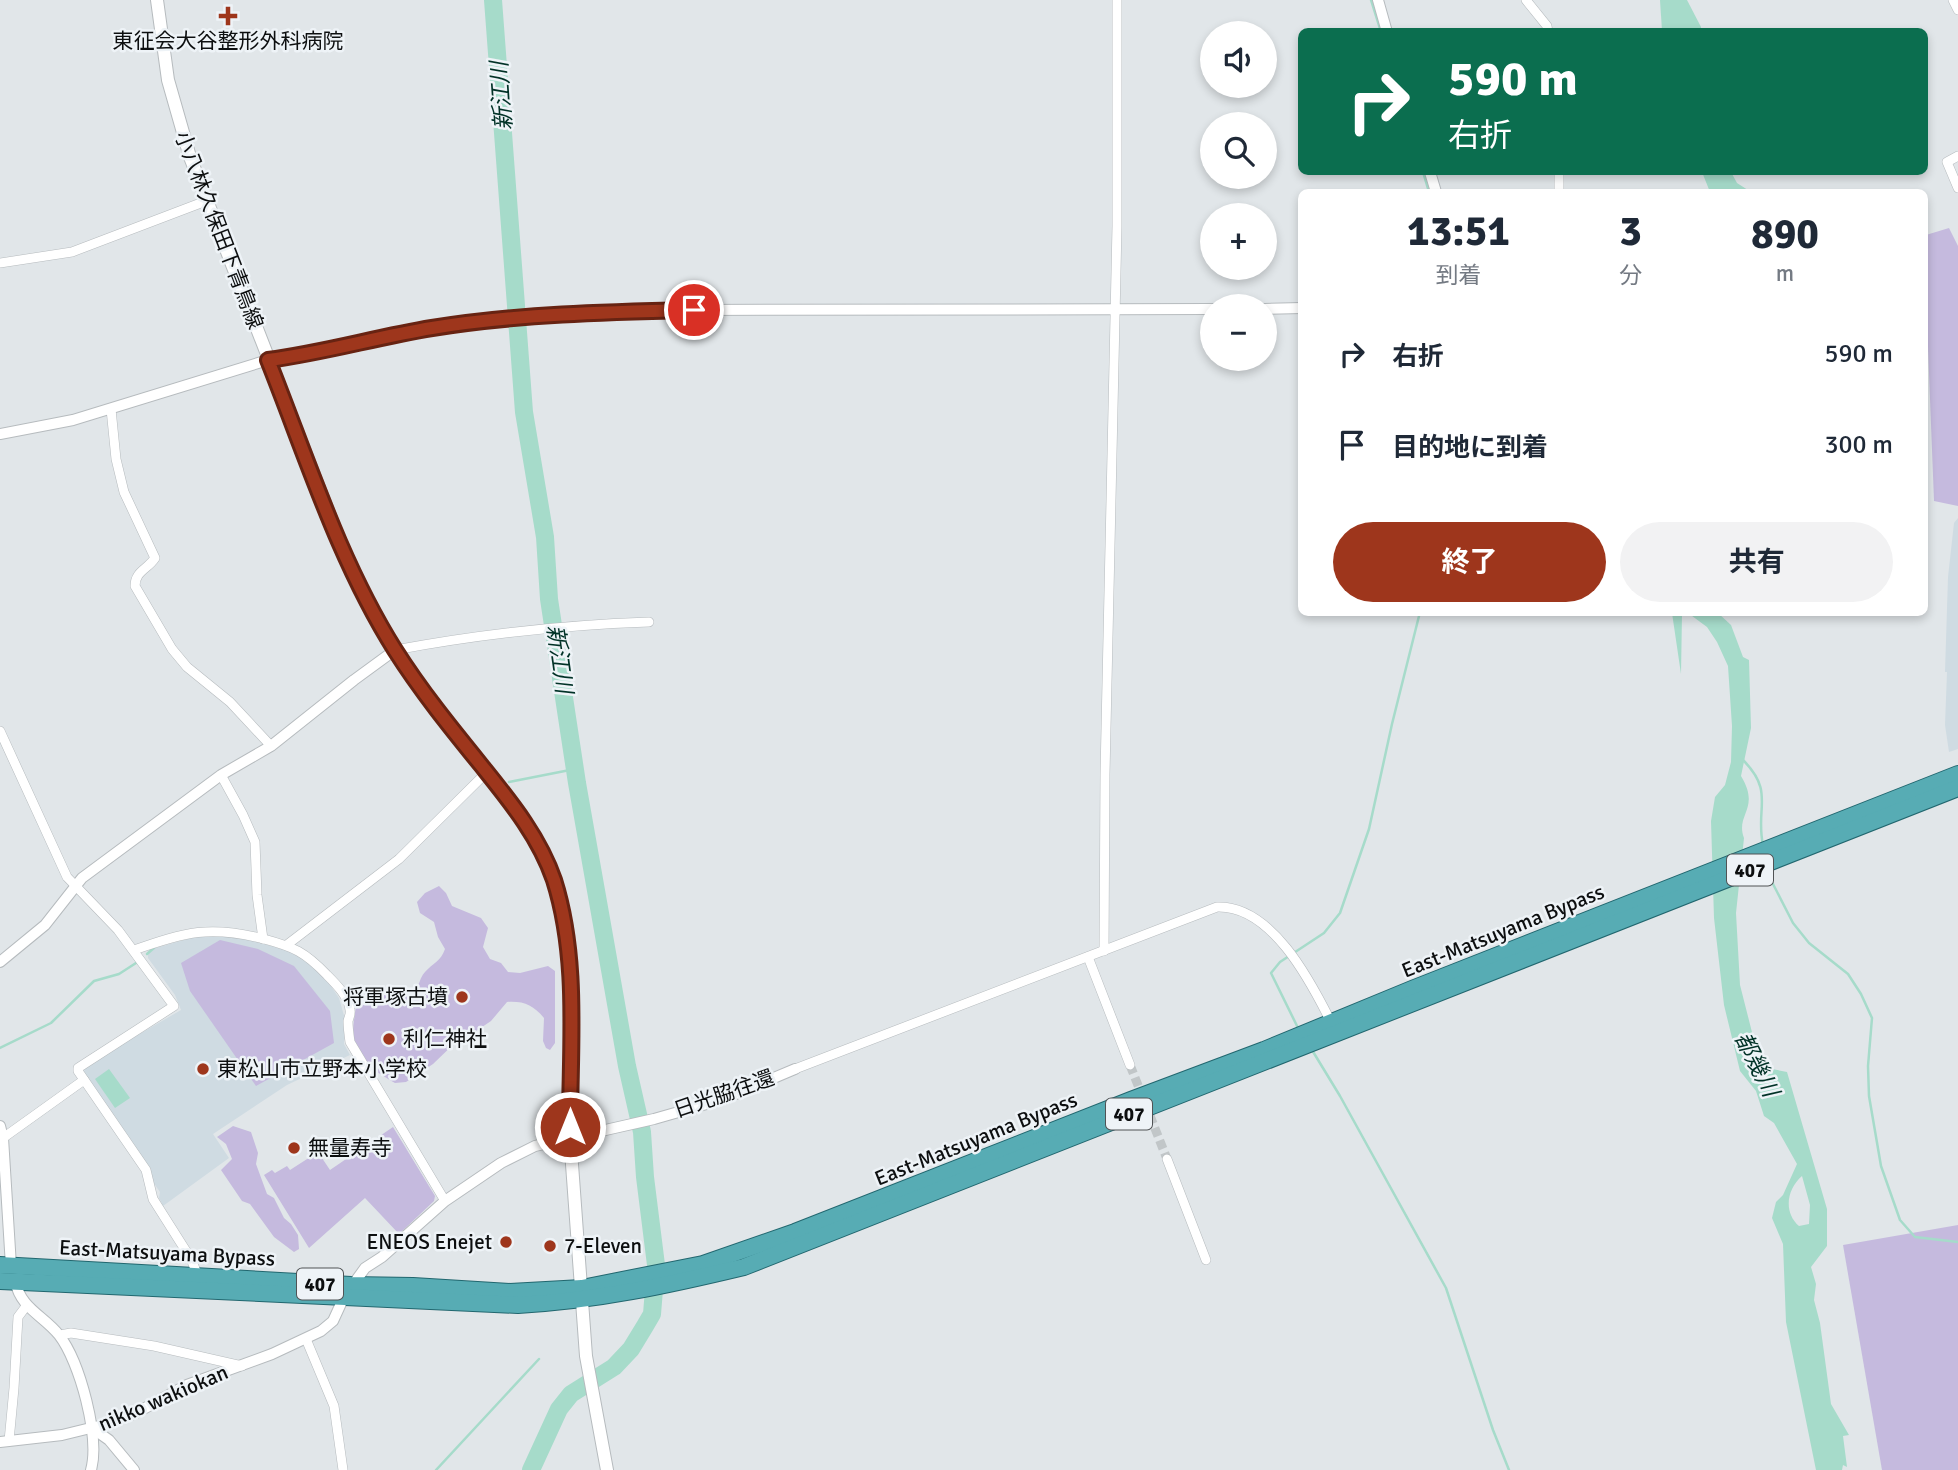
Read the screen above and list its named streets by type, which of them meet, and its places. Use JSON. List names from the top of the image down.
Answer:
{
  "streets": {
    "highway": ["407", "East-Matsuyama Bypass"],
    "main road": ["小八林久保田下青鳥線"],
    "street": ["日光脇往還", "nikko wakiokan"]
  },
  "crossings": [
    ["小八林久保田下青鳥線", "East-Matsuyama Bypass"],
    ["小八林久保田下青鳥線", "日光脇往還"]
  ],
  "water": ["新江川", "都幾川"],
  "places": {
    "health": ["東征会大谷整形外科病院"],
    "other": [
      "将軍塚古墳",
      "利仁神社",
      "東松山市立野本小学校",
      "無量寿寺",
      "ENEOS Enejet",
      "7-Eleven"
    ]
  },
  "page": {
    "map_buttons": ["+", "−"],
    "turn": ["590 m", "右折"],
    "eta": [
      "13:51",
      "到着",
      "3",
      "分",
      "890",
      "m"
    ],
    "list": [
      {
        "name": "右折",
        "value": "590 m"
      },
      {
        "name": "目的地に到着",
        "value": "300 m"
      }
    ],
    "buttons": ["終了", "共有"]
  }
}
